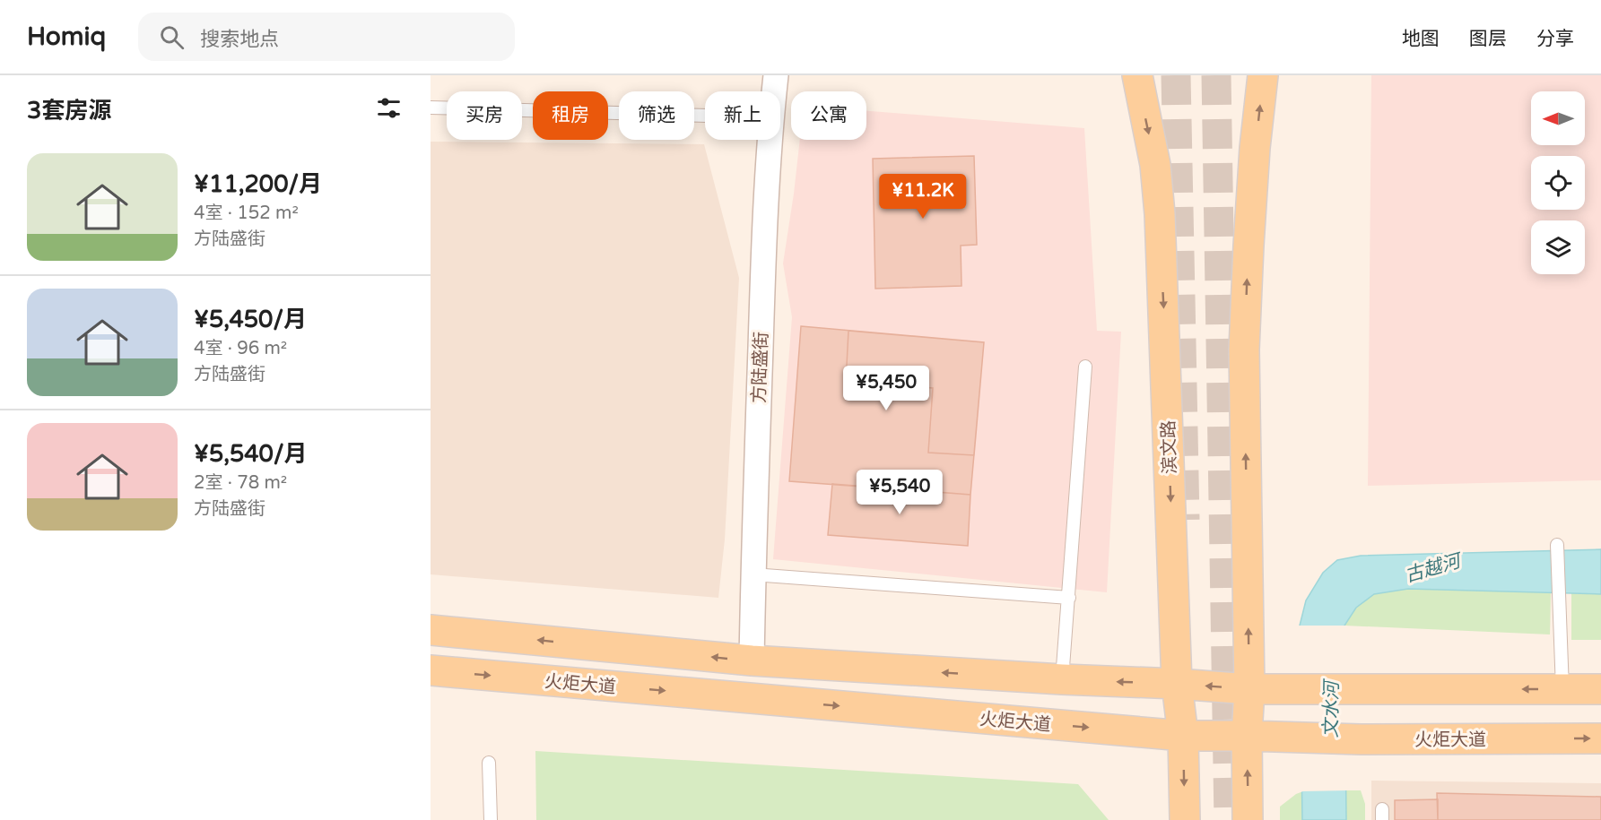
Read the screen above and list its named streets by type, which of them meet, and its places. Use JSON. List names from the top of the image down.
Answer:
{
  "streets": {
    "main road": ["滨文路", "火炬大道"],
    "street": ["方陆盛街"]
  },
  "crossings": [
    ["滨文路", "火炬大道"]
  ],
  "water": ["古越河", "文水河"],
  "north": "left",
  "page": {
    "header": "Homiq",
    "search": "搜索地点",
    "nav": ["地图", "图层", "分享"],
    "heading": "3套房源",
    "chip": [
      "买房",
      "租房",
      "筛选",
      "新上",
      "公寓"
    ],
    "list": [
      {
        "name": "¥11,200/月",
        "note": "4室 · 152 m² · 方陆盛街"
      },
      {
        "name": "¥5,450/月",
        "note": "4室 · 96 m² · 方陆盛街"
      },
      {
        "name": "¥5,540/月",
        "note": "2室 · 78 m² · 方陆盛街"
      }
    ],
    "price": ["¥11.2K", "¥5,450", "¥5,540"]
  }
}
